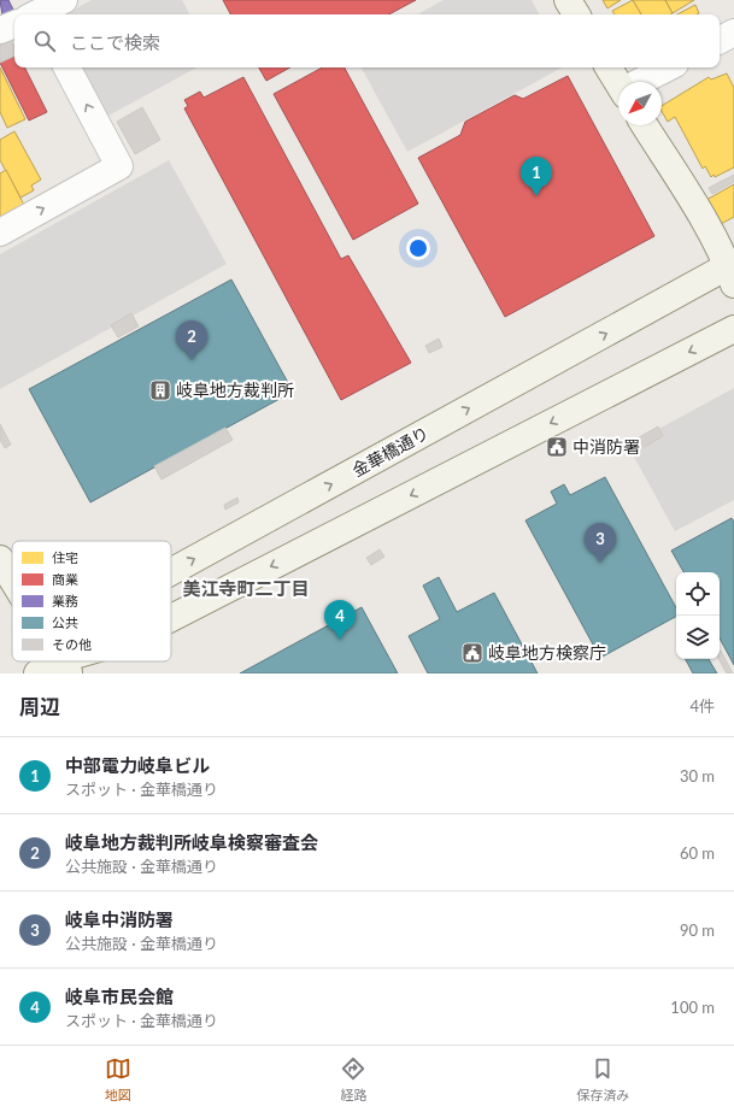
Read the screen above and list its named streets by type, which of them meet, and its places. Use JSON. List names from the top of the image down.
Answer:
{
  "streets": {
    "main road": ["金華橋通り"]
  },
  "districts": ["美江寺町二丁目"],
  "places": {
    "building": ["岐阜地方裁判所"],
    "public building": ["中消防署", "岐阜地方検察庁"]
  },
  "legend": [
    "住宅",
    "商業",
    "業務",
    "公共",
    "その他"
  ],
  "north": "bottom left",
  "page": {
    "search": "ここで検索",
    "pins": [
      "1",
      "2",
      "3",
      "4"
    ],
    "heading": ["周辺", "4件"],
    "list": [
      {
        "mark": "1",
        "name": "中部電力岐阜ビル",
        "note": "スポット · 金華橋通り",
        "value": "30 m"
      },
      {
        "mark": "2",
        "name": "岐阜地方裁判所岐阜検察審査会",
        "note": "公共施設 · 金華橋通り",
        "value": "60 m"
      },
      {
        "mark": "3",
        "name": "岐阜中消防署",
        "note": "公共施設 · 金華橋通り",
        "value": "90 m"
      },
      {
        "mark": "4",
        "name": "岐阜市民会館",
        "note": "スポット · 金華橋通り",
        "value": "100 m"
      }
    ],
    "nav": ["地図", "経路", "保存済み"]
  }
}
